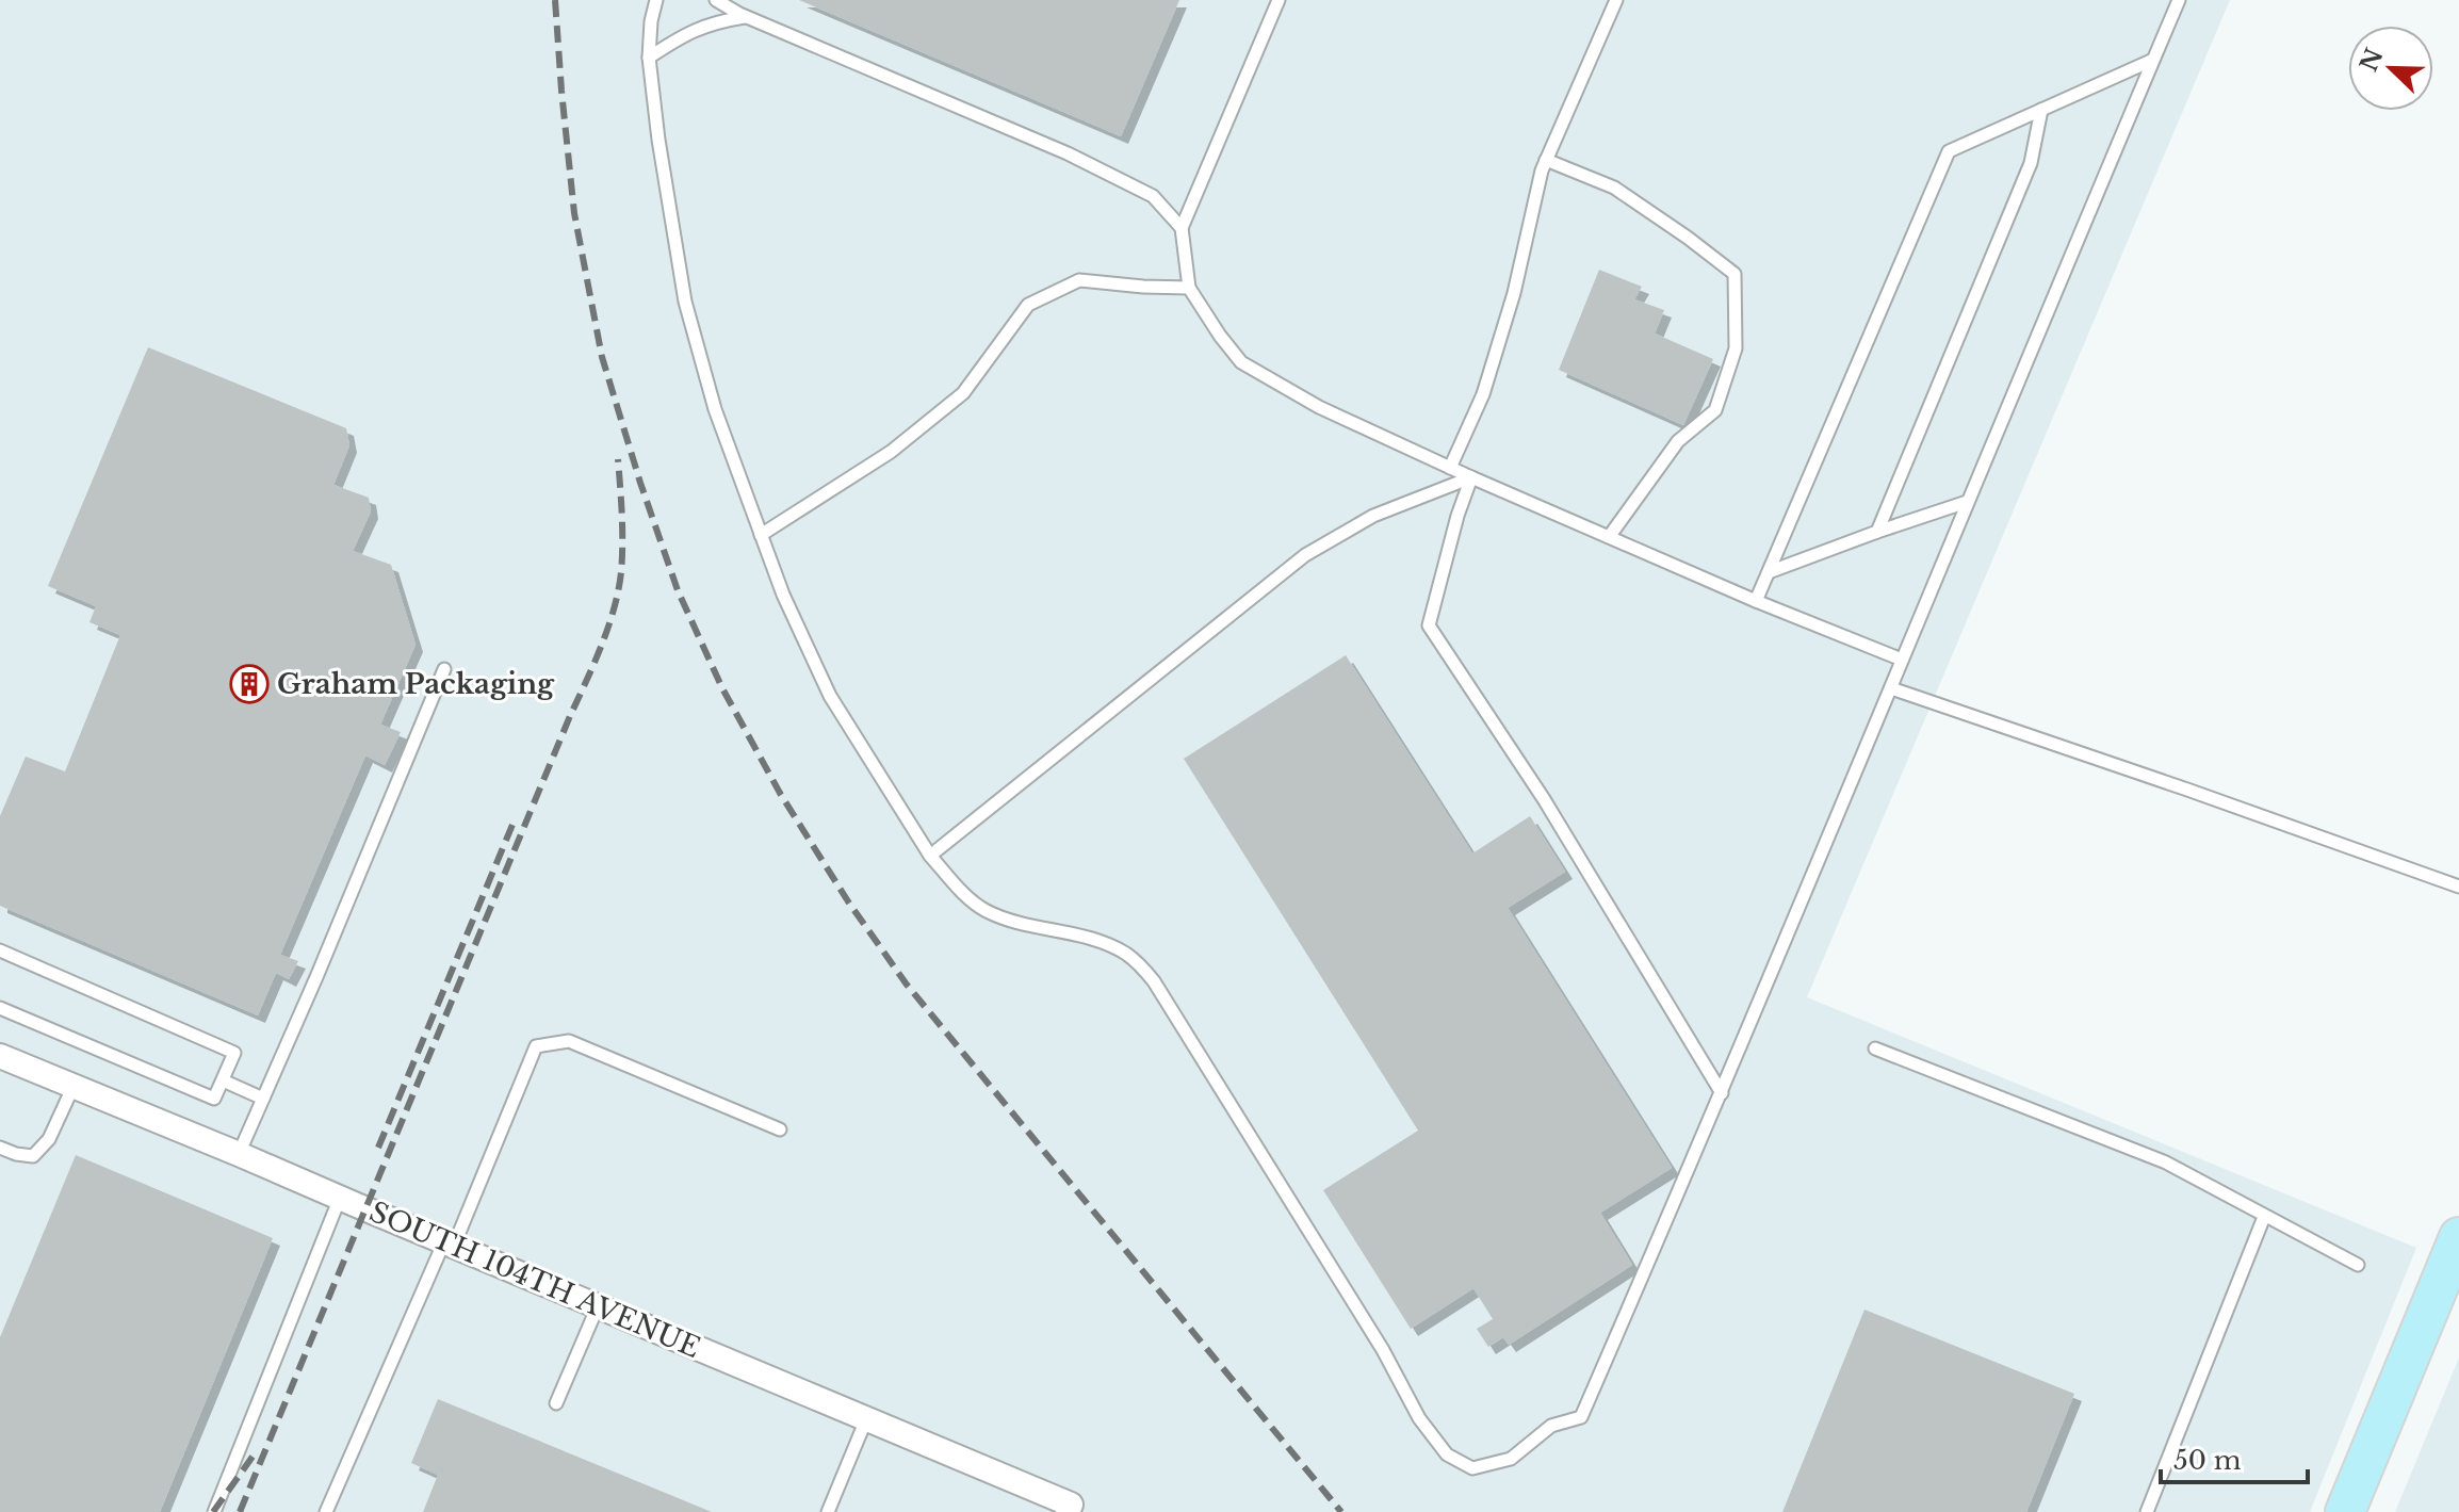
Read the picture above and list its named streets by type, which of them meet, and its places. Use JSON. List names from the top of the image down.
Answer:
{
  "streets": {
    "street": ["SOUTH 104TH AVENUE"]
  },
  "places": {
    "building": ["Graham Packaging"]
  },
  "scale_bar": "50 m",
  "north": "top left"
}
